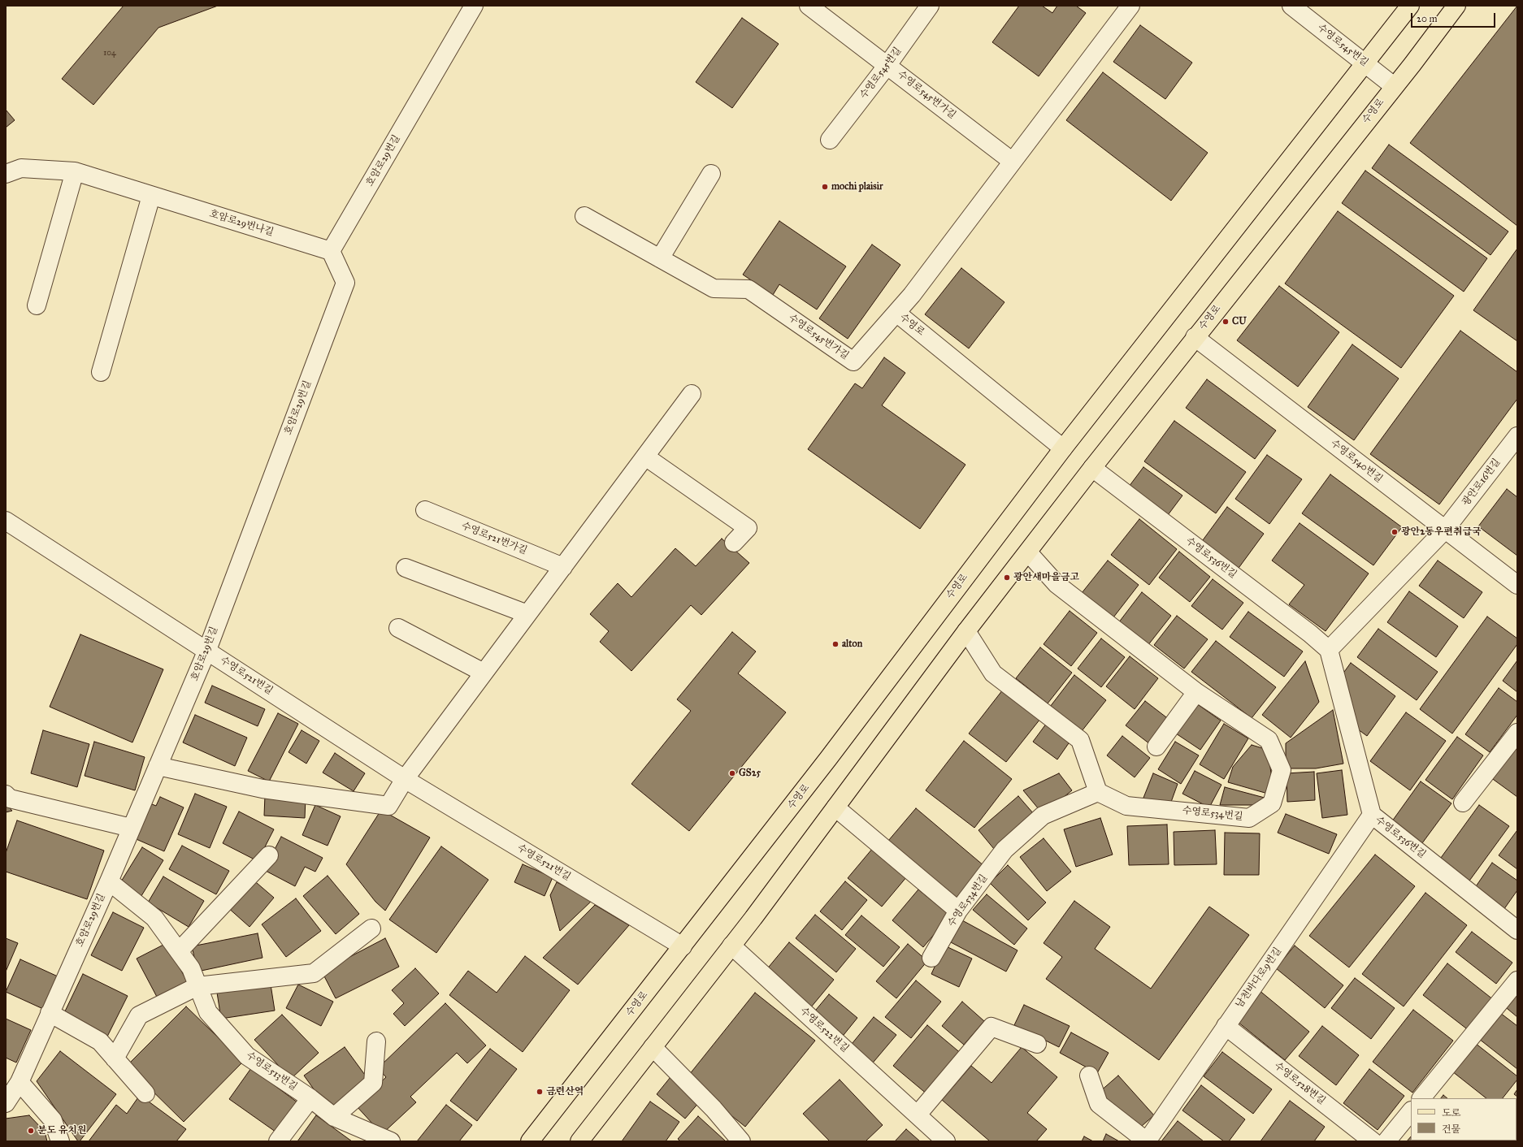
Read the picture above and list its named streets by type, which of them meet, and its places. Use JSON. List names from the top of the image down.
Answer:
{
  "streets": {
    "main road": ["수영로"],
    "street": [
      "수영로545번길",
      "수영로545번가길",
      "호암로29번길",
      "호암로29번나길",
      "수영로540번길",
      "광안로16번길",
      "수영로521번가길",
      "수영로536번길",
      "수영로521번길",
      "수영로534번길",
      "남천바다로9번길",
      "수영로522번길",
      "수영로513번길",
      "수영로528번길"
    ]
  },
  "crossings": [
    ["수영로545번길", "수영로545번가길"],
    ["수영로545번길", "수영로"],
    ["수영로545번가길", "수영로"],
    ["수영로", "수영로540번길"],
    ["수영로", "수영로536번길"],
    ["수영로", "수영로521번길"],
    ["수영로", "수영로534번길"],
    ["수영로", "수영로522번길"],
    ["호암로29번길", "호암로29번나길"],
    ["호암로29번길", "수영로521번길"],
    ["호암로29번길", "수영로513번길"],
    ["수영로540번길", "광안로16번길"],
    ["수영로536번길", "남천바다로9번길"],
    ["남천바다로9번길", "수영로528번길"]
  ],
  "places": [
    "mochi plaisir",
    "CU",
    "광안2동우편취급국",
    "광안새마을금고",
    "alton",
    "GS25",
    "금련산역",
    "분도 유치원"
  ],
  "house_numbers": ["104"],
  "legend": ["도로", "건물"],
  "scale_bar": "20 m"
}
